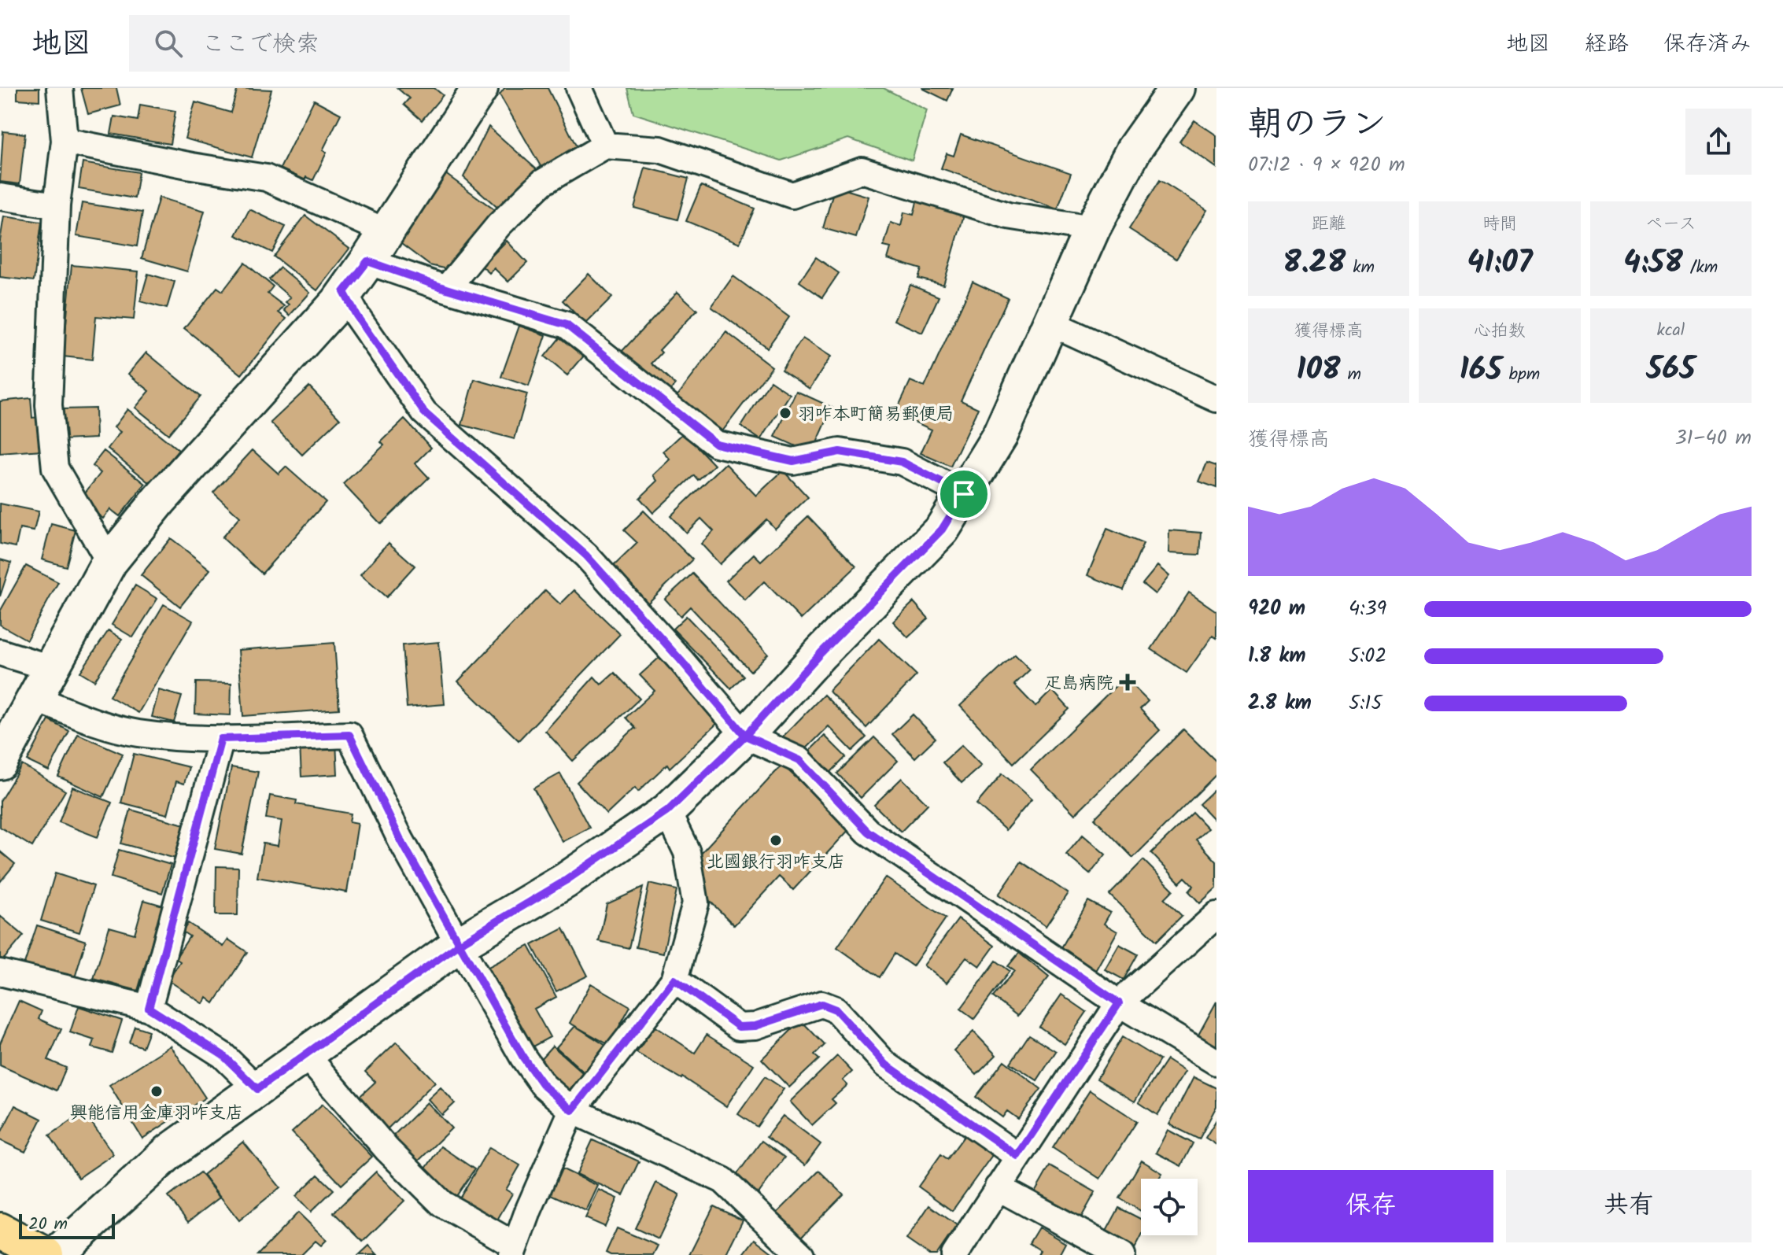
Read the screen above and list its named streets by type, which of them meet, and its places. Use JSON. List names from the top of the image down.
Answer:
{
  "places": {
    "other": ["羽咋本町簡易郵便局", "北國銀行羽咋支店", "興能信用金庫羽咋支店"],
    "health": ["疋島病院"]
  },
  "scale_bar": "20 m",
  "page": {
    "header": "地図",
    "search": "ここで検索",
    "nav": ["地図", "経路", "保存済み"],
    "heading": ["朝のラン", "07:12 · 9 × 920 m"],
    "stats": [
      ["距離", "8.28 km"],
      ["時間", "41:07"],
      ["ペース", "4:58 /km"],
      ["獲得標高", "108 m"],
      ["心拍数", "165 bpm"],
      ["kcal", "565"]
    ],
    "chart": ["獲得標高", "31–40 m"],
    "list": [
      {
        "name": "920 m",
        "note": "4:39"
      },
      {
        "name": "1.8 km",
        "note": "5:02"
      },
      {
        "name": "2.8 km",
        "note": "5:15"
      }
    ],
    "buttons": ["保存", "共有"],
    "scale": "20 m"
  }
}
